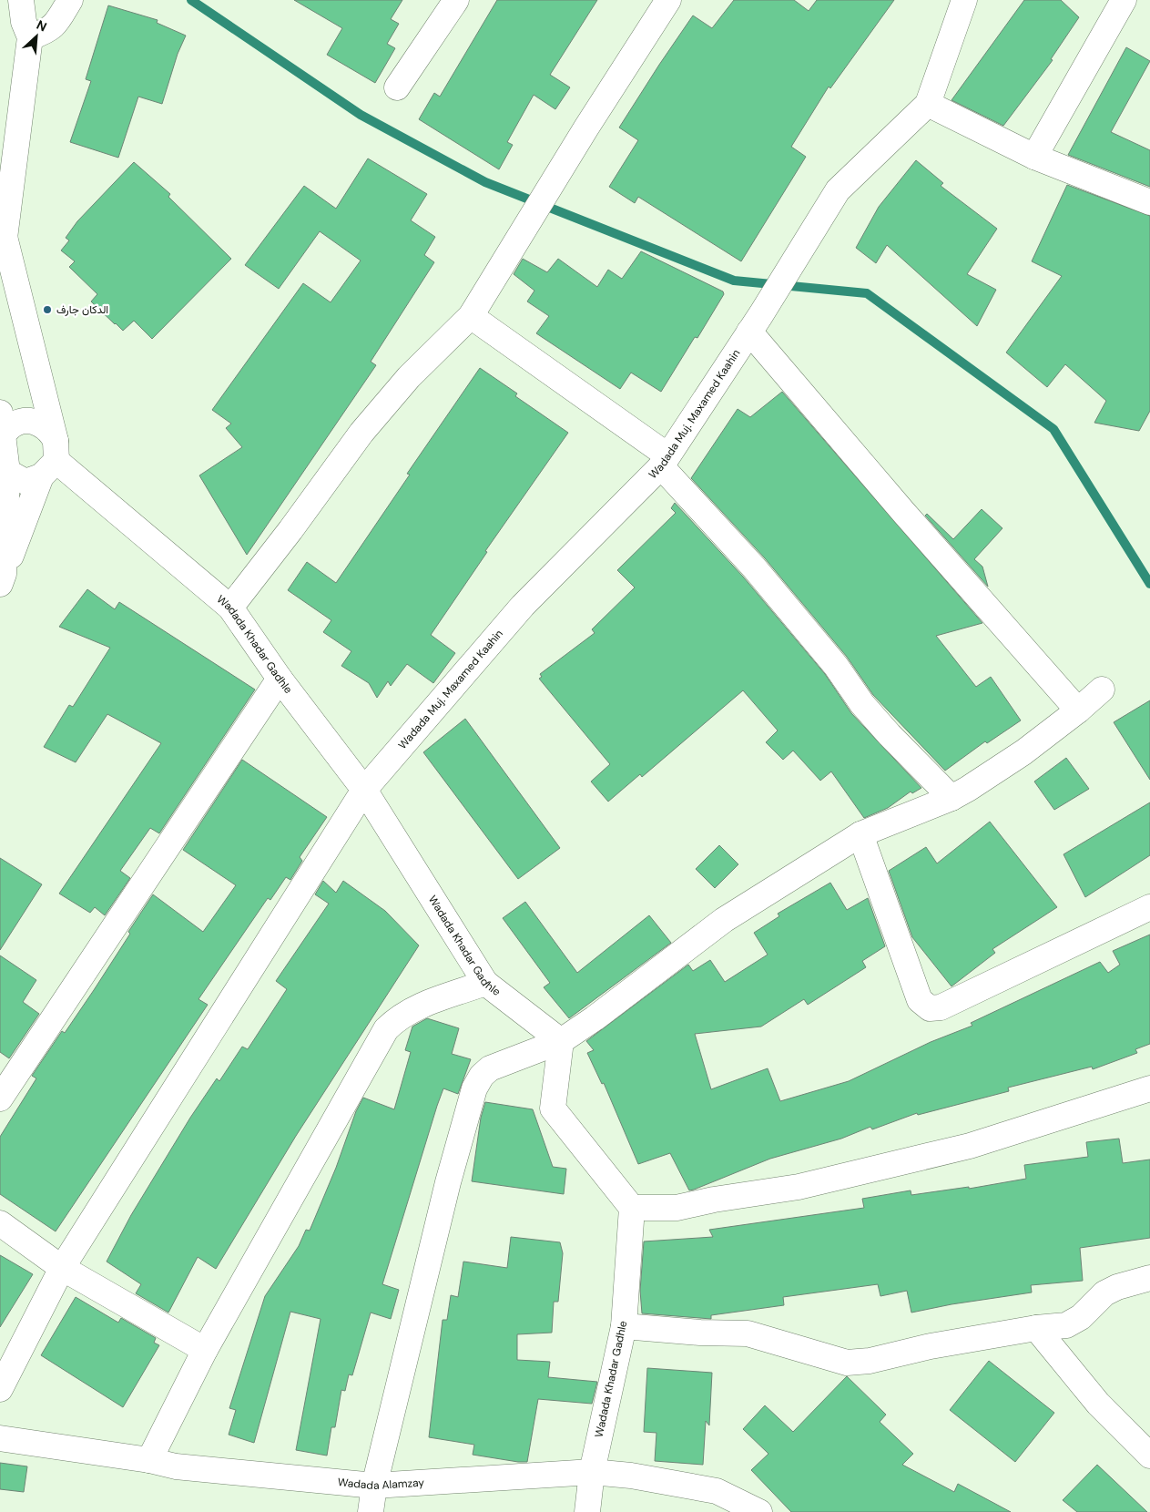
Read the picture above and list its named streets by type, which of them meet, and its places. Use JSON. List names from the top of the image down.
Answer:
{
  "streets": {
    "street": ["Wadada Muj. Maxamed Kaahin", "Wadada Khadar Gadhle", "Wadada Alamzay"]
  },
  "crossings": [
    ["Wadada Muj. Maxamed Kaahin", "Wadada Khadar Gadhle"],
    ["Wadada Khadar Gadhle", "Wadada Alamzay"]
  ],
  "places": ["الدكان جارف"],
  "north": "top right"
}
